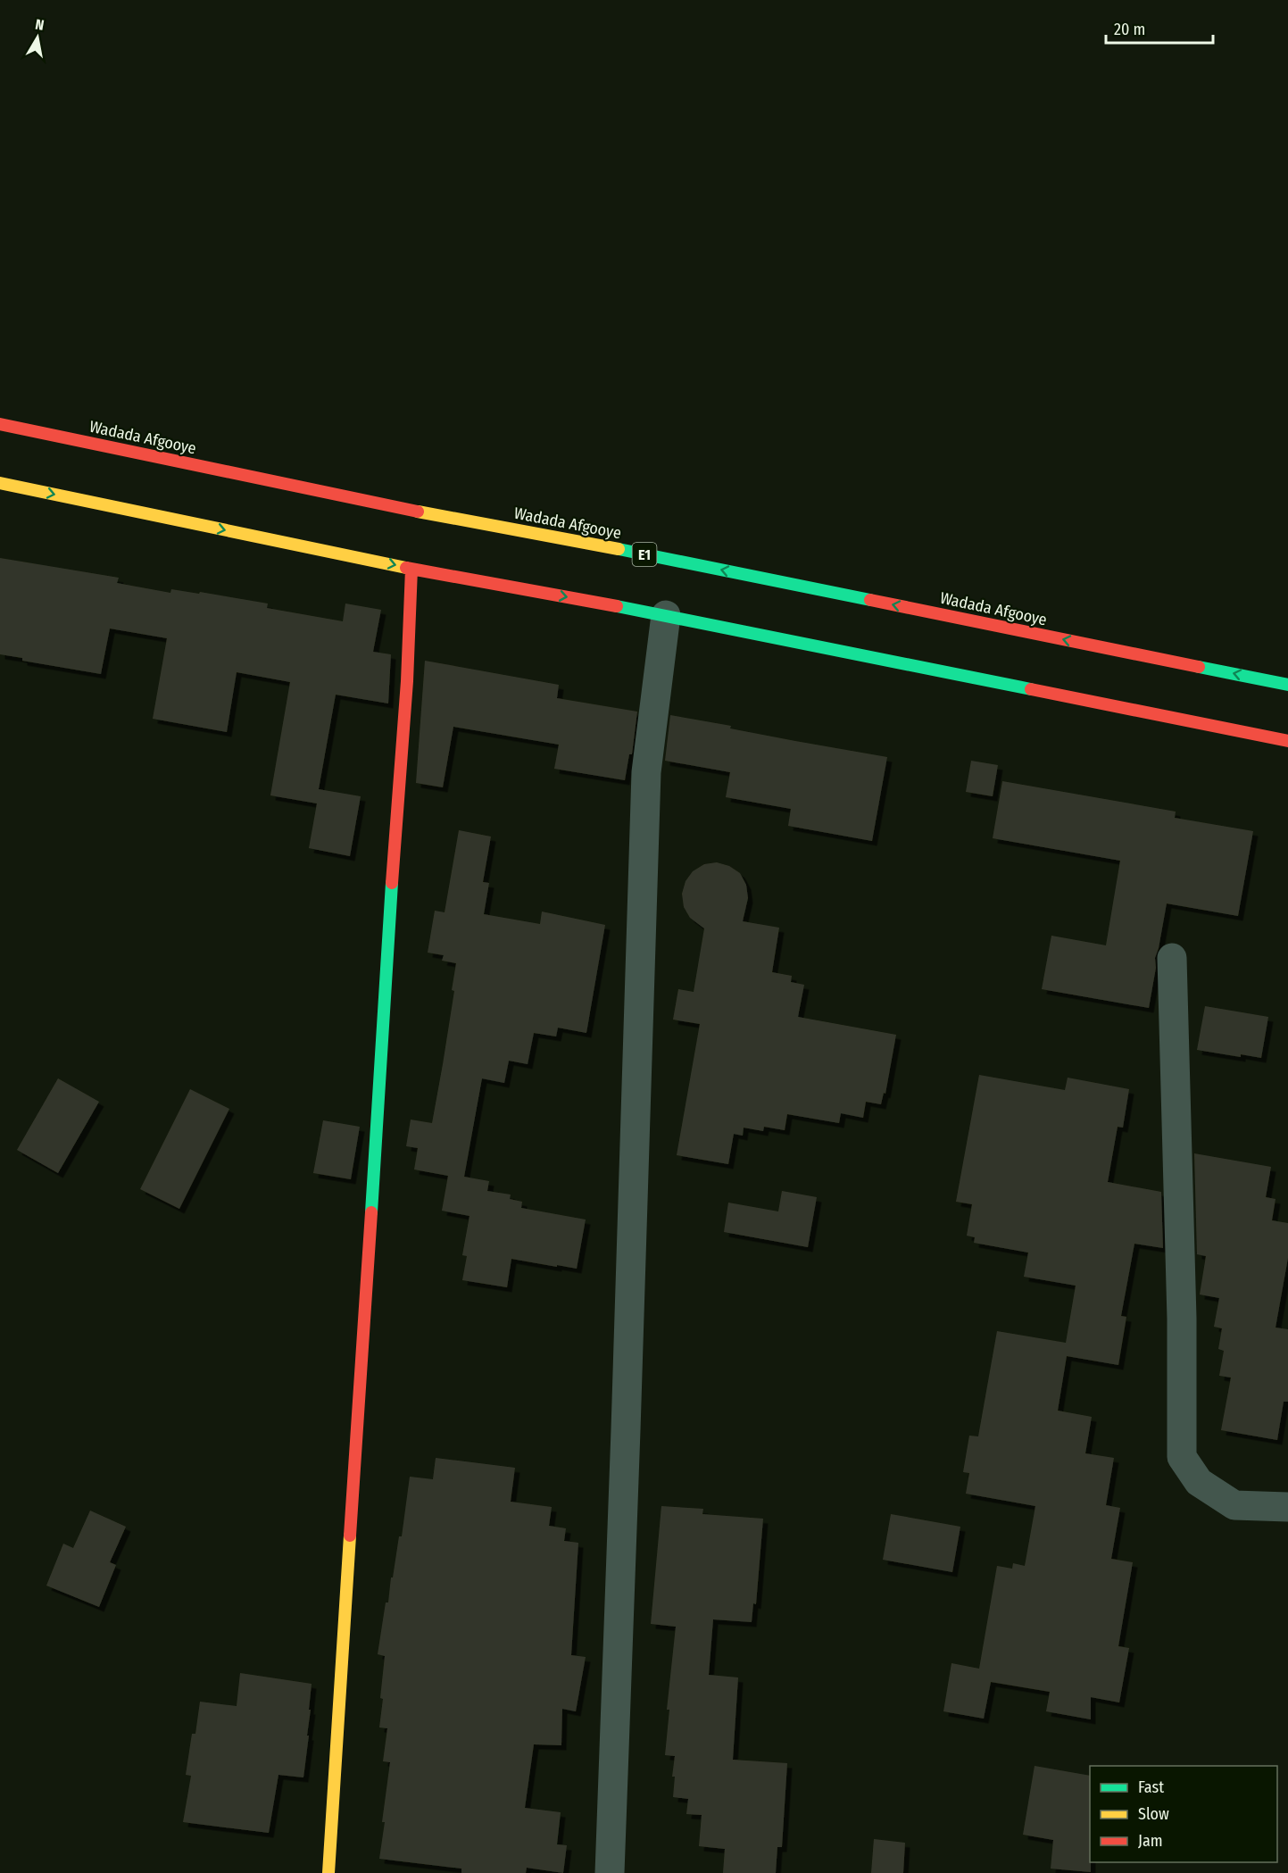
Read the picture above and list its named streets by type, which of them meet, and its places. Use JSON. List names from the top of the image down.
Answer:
{
  "streets": {
    "main road": ["Wadada Afgooye", "E1"]
  },
  "legend": ["Fast", "Slow", "Jam"],
  "scale_bar": "20 m",
  "north": "top"
}
